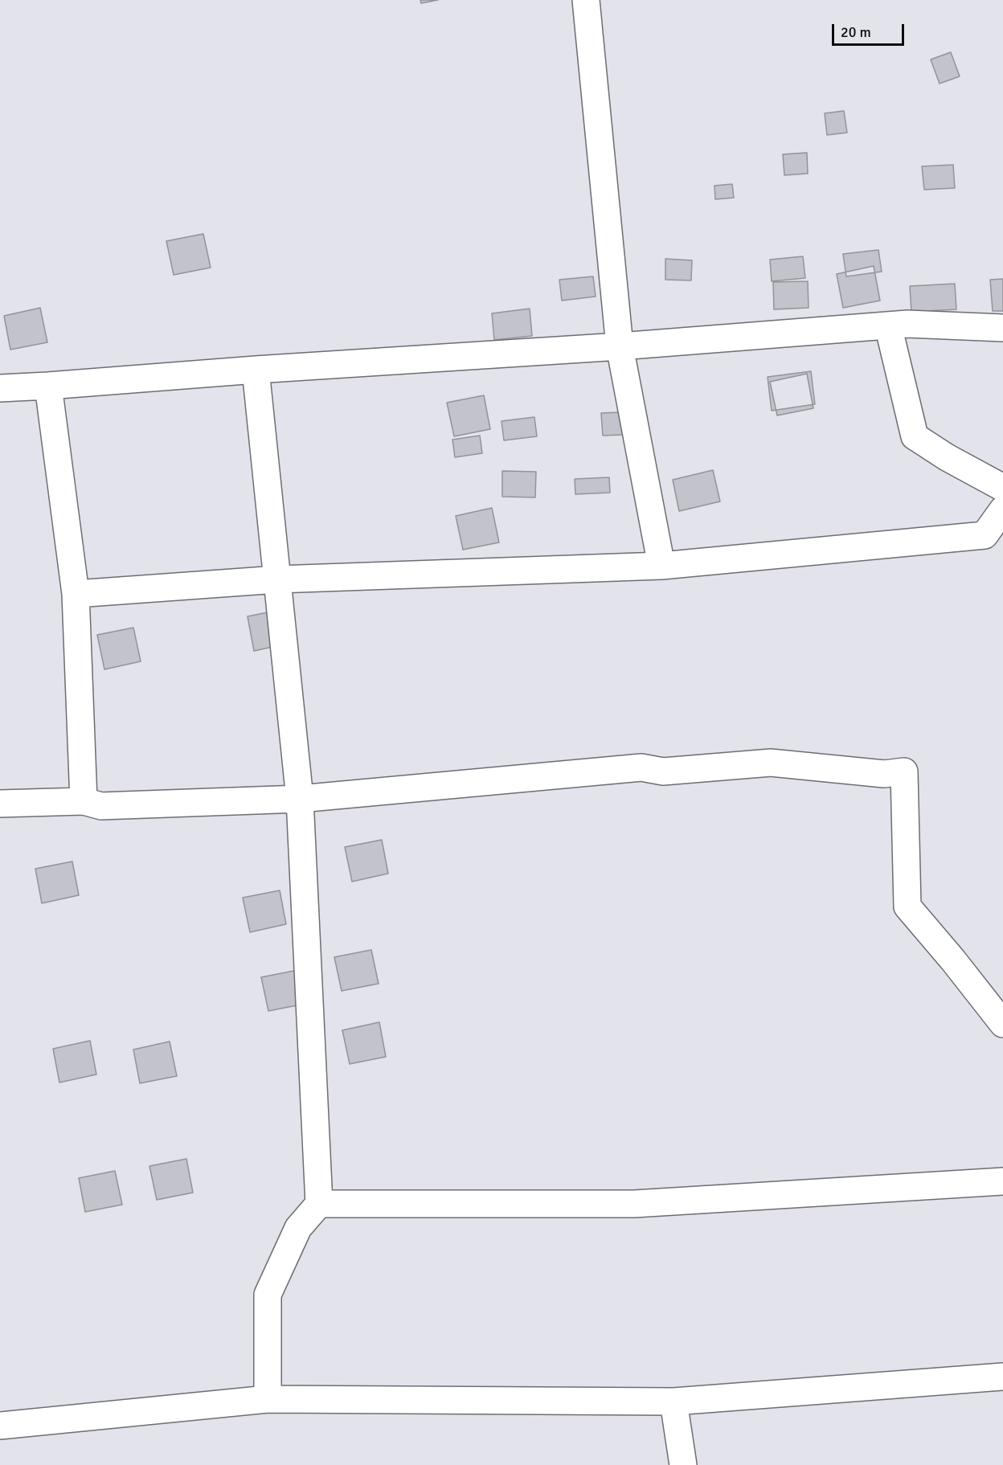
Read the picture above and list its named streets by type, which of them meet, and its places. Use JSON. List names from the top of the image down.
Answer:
{
  "scale_bar": "20 m"
}
